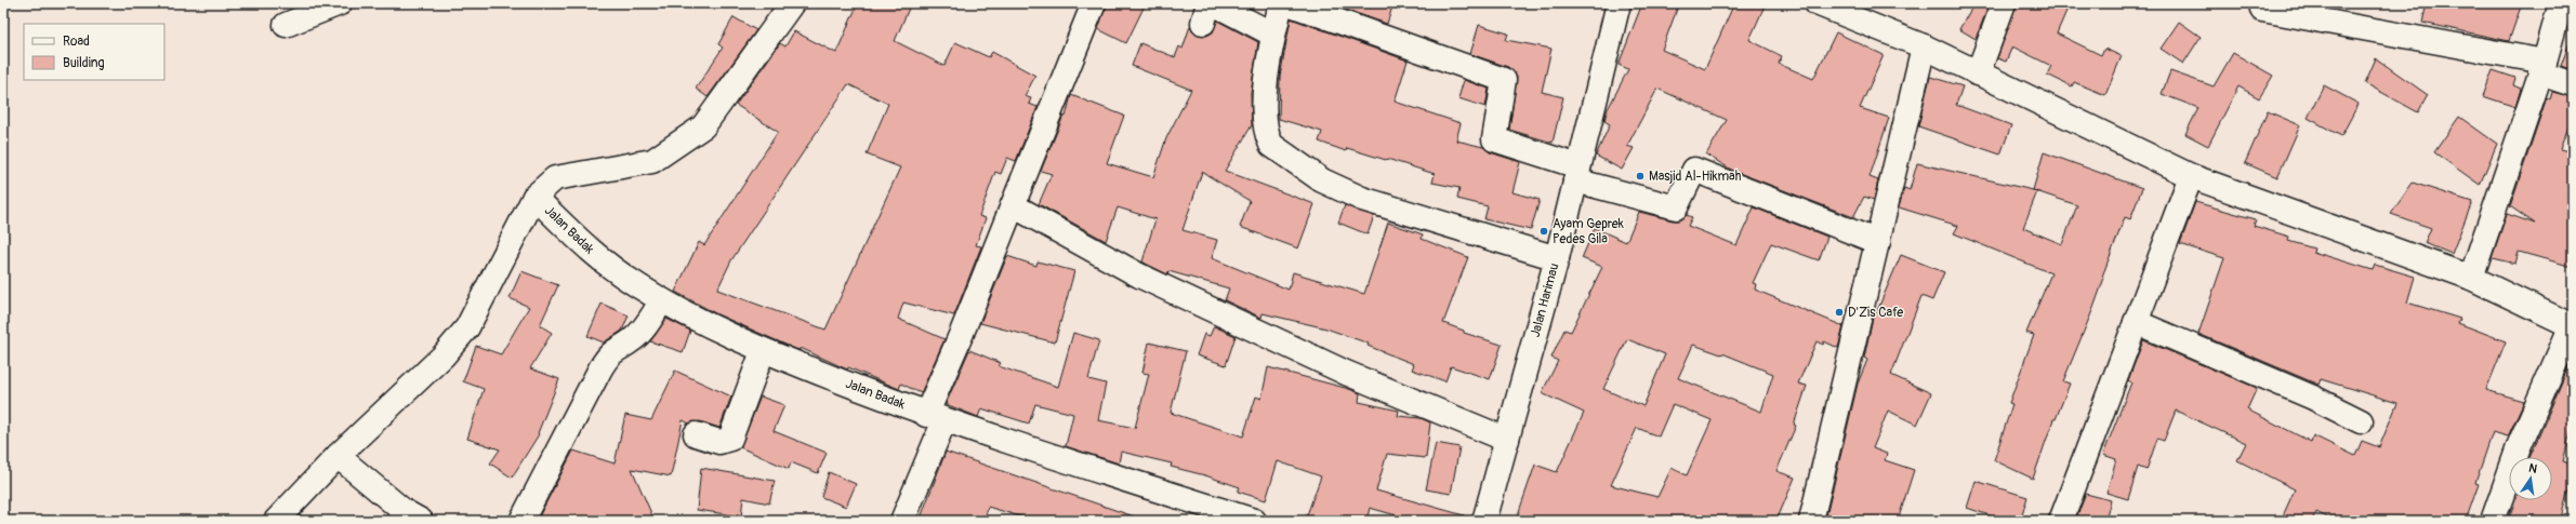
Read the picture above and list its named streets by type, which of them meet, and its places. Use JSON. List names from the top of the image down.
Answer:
{
  "streets": {
    "street": ["Jalan Badak", "Jalan Harimau"]
  },
  "places": ["Masjid Al-Hikmah", "Ayam Geprek Pedes Gila", "D'Zis Cafe"],
  "legend": ["Road", "Building"],
  "north": "top"
}
